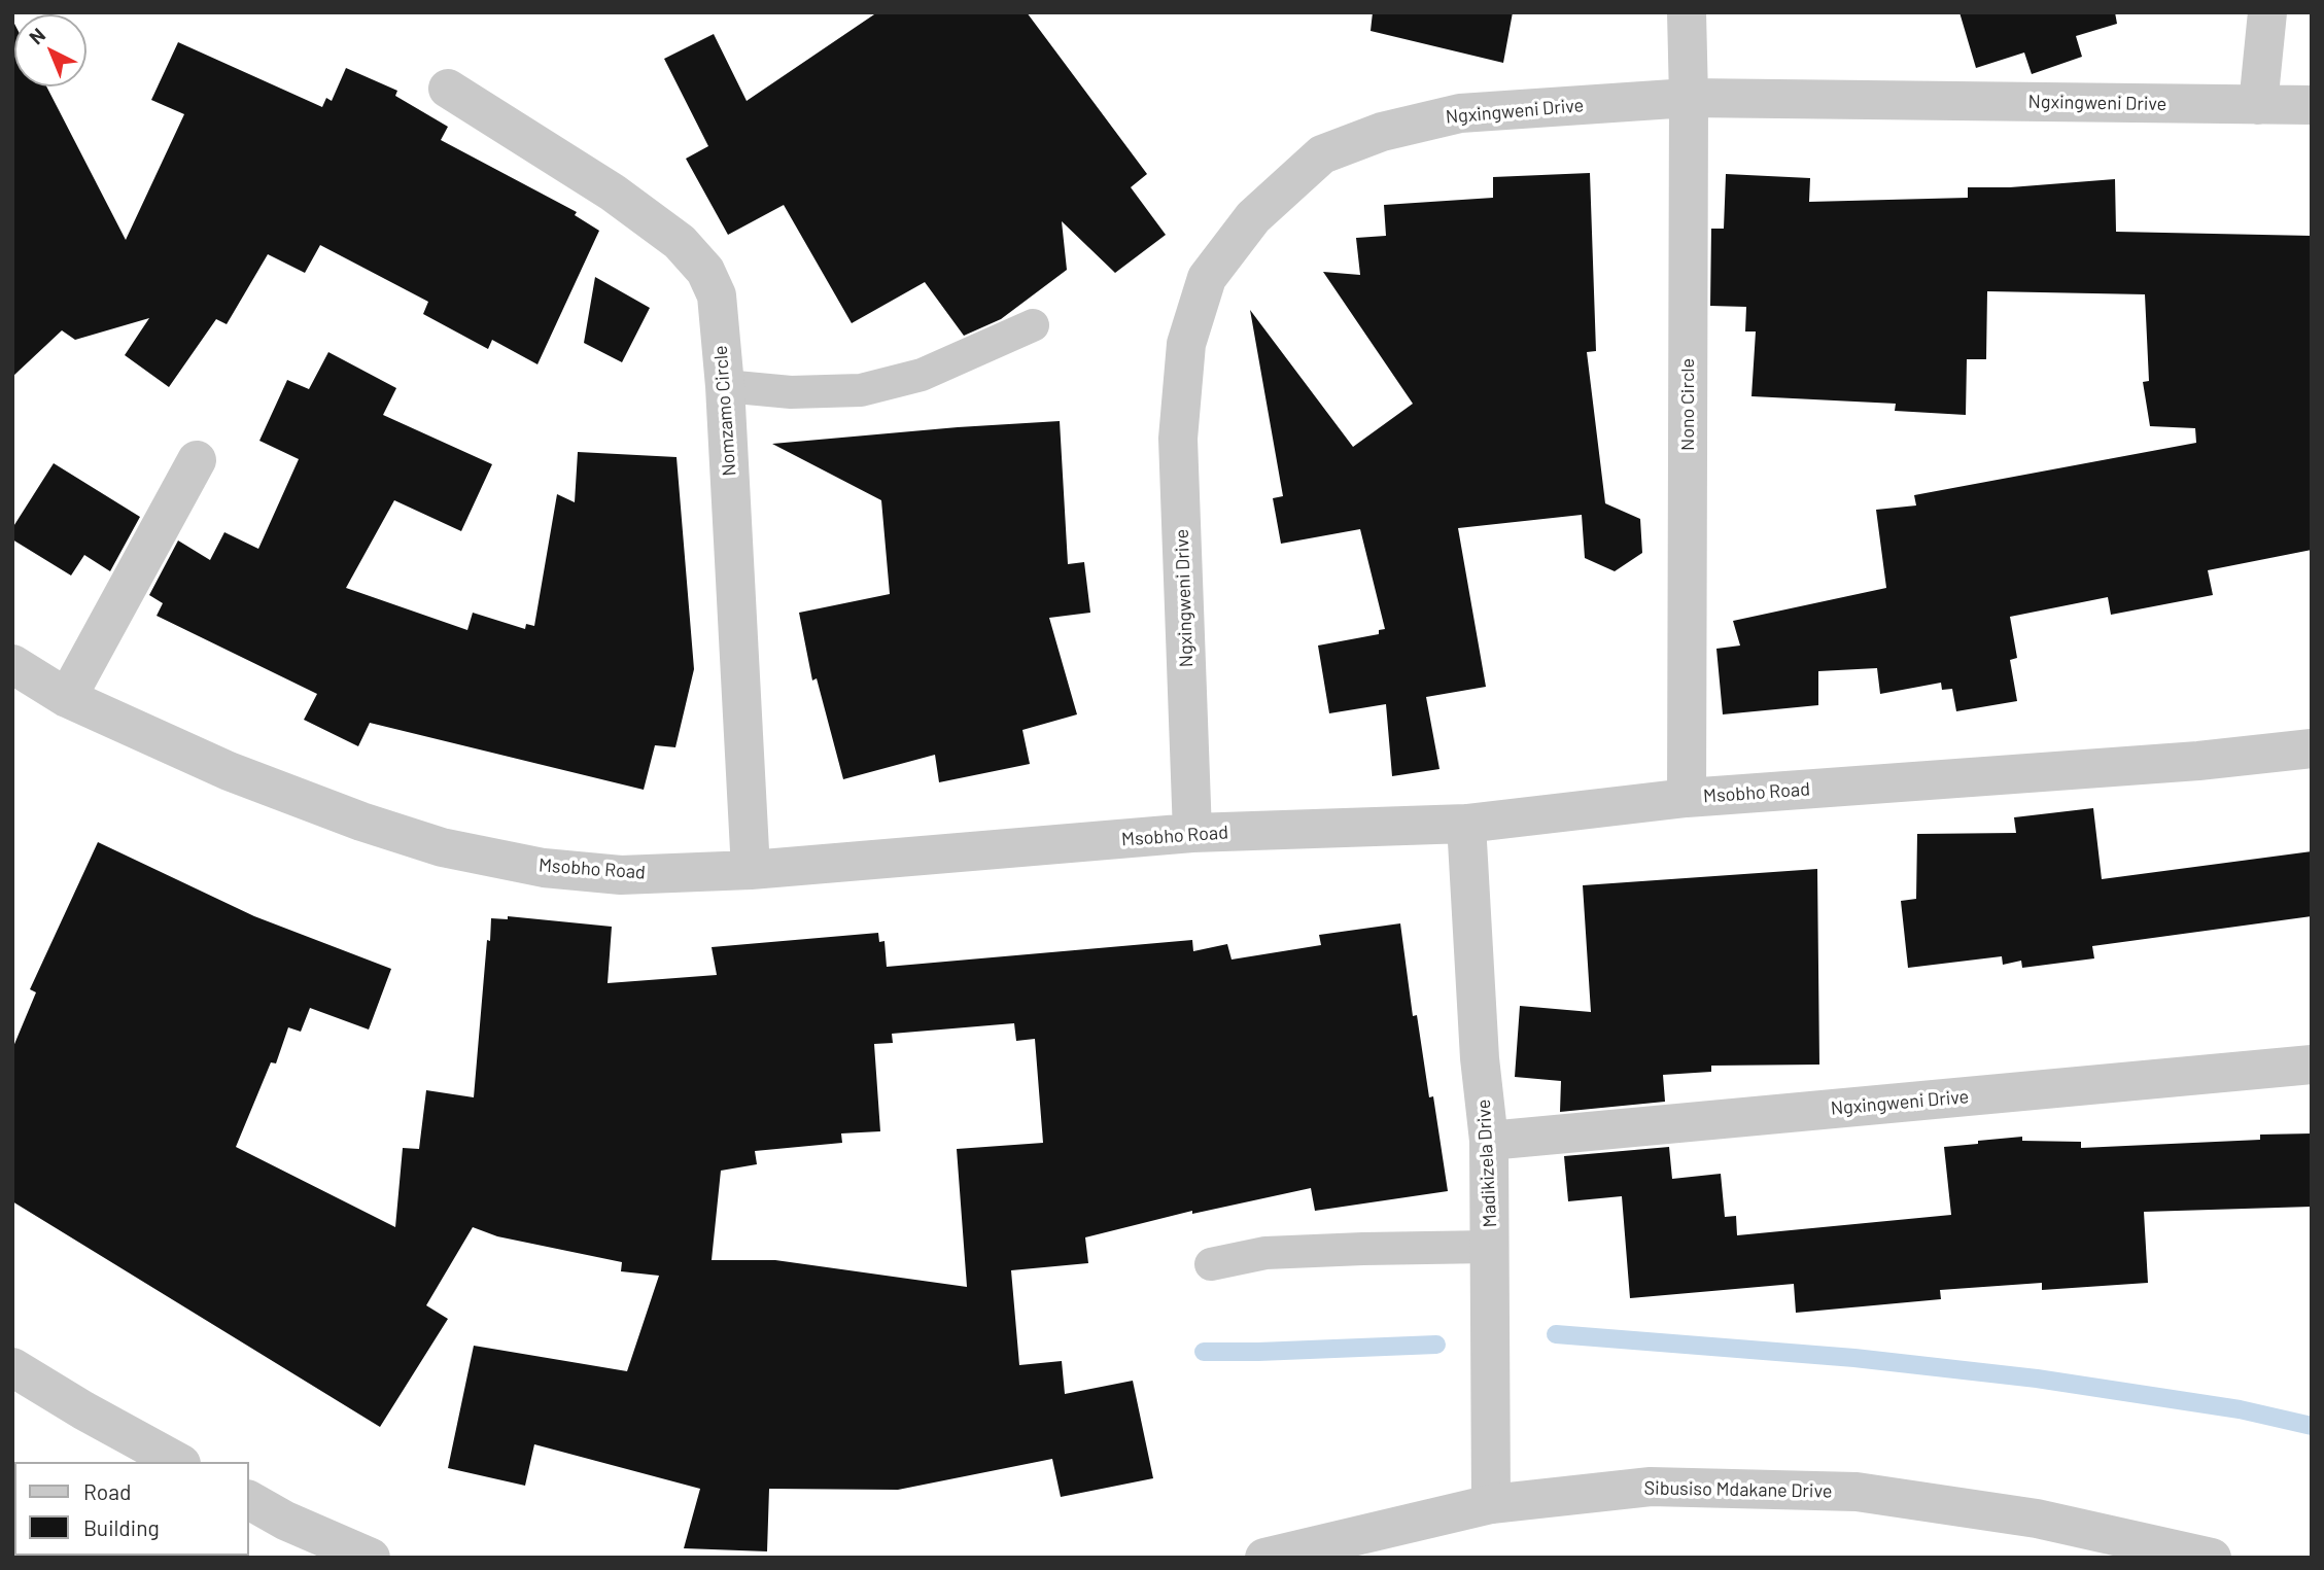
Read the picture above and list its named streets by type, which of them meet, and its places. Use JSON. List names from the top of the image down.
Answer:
{
  "streets": {
    "street": [
      "Ngxingweni Drive",
      "Nono Circle",
      "Nomzamo Circle",
      "Msobho Road",
      "Madikizela Drive",
      "Sibusiso Mdakane Drive"
    ]
  },
  "crossings": [
    ["Ngxingweni Drive", "Nono Circle"],
    ["Ngxingweni Drive", "Msobho Road"],
    ["Ngxingweni Drive", "Madikizela Drive"],
    ["Nono Circle", "Msobho Road"],
    ["Nomzamo Circle", "Msobho Road"],
    ["Msobho Road", "Madikizela Drive"],
    ["Madikizela Drive", "Sibusiso Mdakane Drive"]
  ],
  "legend": ["Road", "Building"],
  "north": "top left"
}
